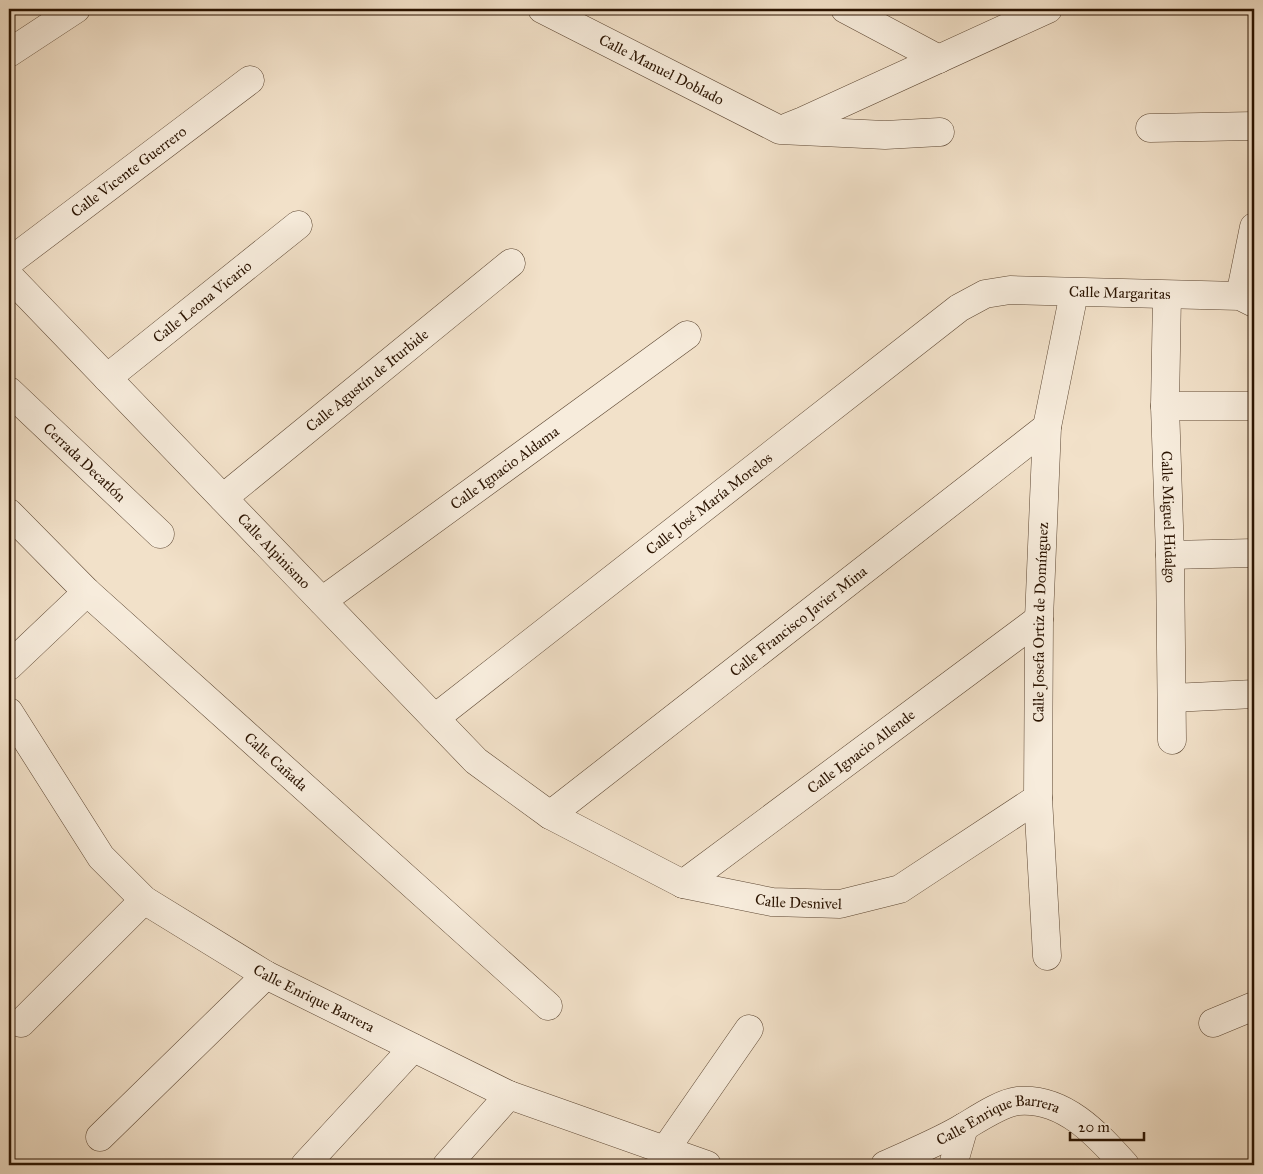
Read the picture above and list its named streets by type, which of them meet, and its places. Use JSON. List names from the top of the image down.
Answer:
{
  "streets": {
    "street": [
      "Calle Manuel Doblado",
      "Calle Vicente Guerrero",
      "Calle Margaritas",
      "Calle Leona Vicario",
      "Calle Agustín de Iturbide",
      "Cerrada Decatlón",
      "Calle Ignacio Aldama",
      "Calle José María Morelos",
      "Calle Miguel Hidalgo",
      "Calle Alpinismo",
      "Calle Francisco Javier Mina",
      "Calle Josefa Ortiz de Domínguez",
      "Calle Ignacio Allende",
      "Calle Cañada",
      "Calle Desnivel",
      "Calle Enrique Barrera"
    ]
  },
  "crossings": [
    ["Calle Margaritas", "Calle José María Morelos"],
    ["Calle Margaritas", "Calle Miguel Hidalgo"],
    ["Calle Margaritas", "Calle Josefa Ortiz de Domínguez"],
    ["Calle Leona Vicario", "Calle Alpinismo"],
    ["Calle Agustín de Iturbide", "Calle Alpinismo"],
    ["Calle Ignacio Aldama", "Calle Alpinismo"],
    ["Calle José María Morelos", "Calle Alpinismo"],
    ["Calle Alpinismo", "Calle Francisco Javier Mina"],
    ["Calle Alpinismo", "Calle Desnivel"],
    ["Calle Francisco Javier Mina", "Calle Josefa Ortiz de Domínguez"],
    ["Calle Francisco Javier Mina", "Calle Desnivel"],
    ["Calle Josefa Ortiz de Domínguez", "Calle Ignacio Allende"],
    ["Calle Josefa Ortiz de Domínguez", "Calle Desnivel"],
    ["Calle Ignacio Allende", "Calle Desnivel"]
  ],
  "scale_bar": "20 m"
}
